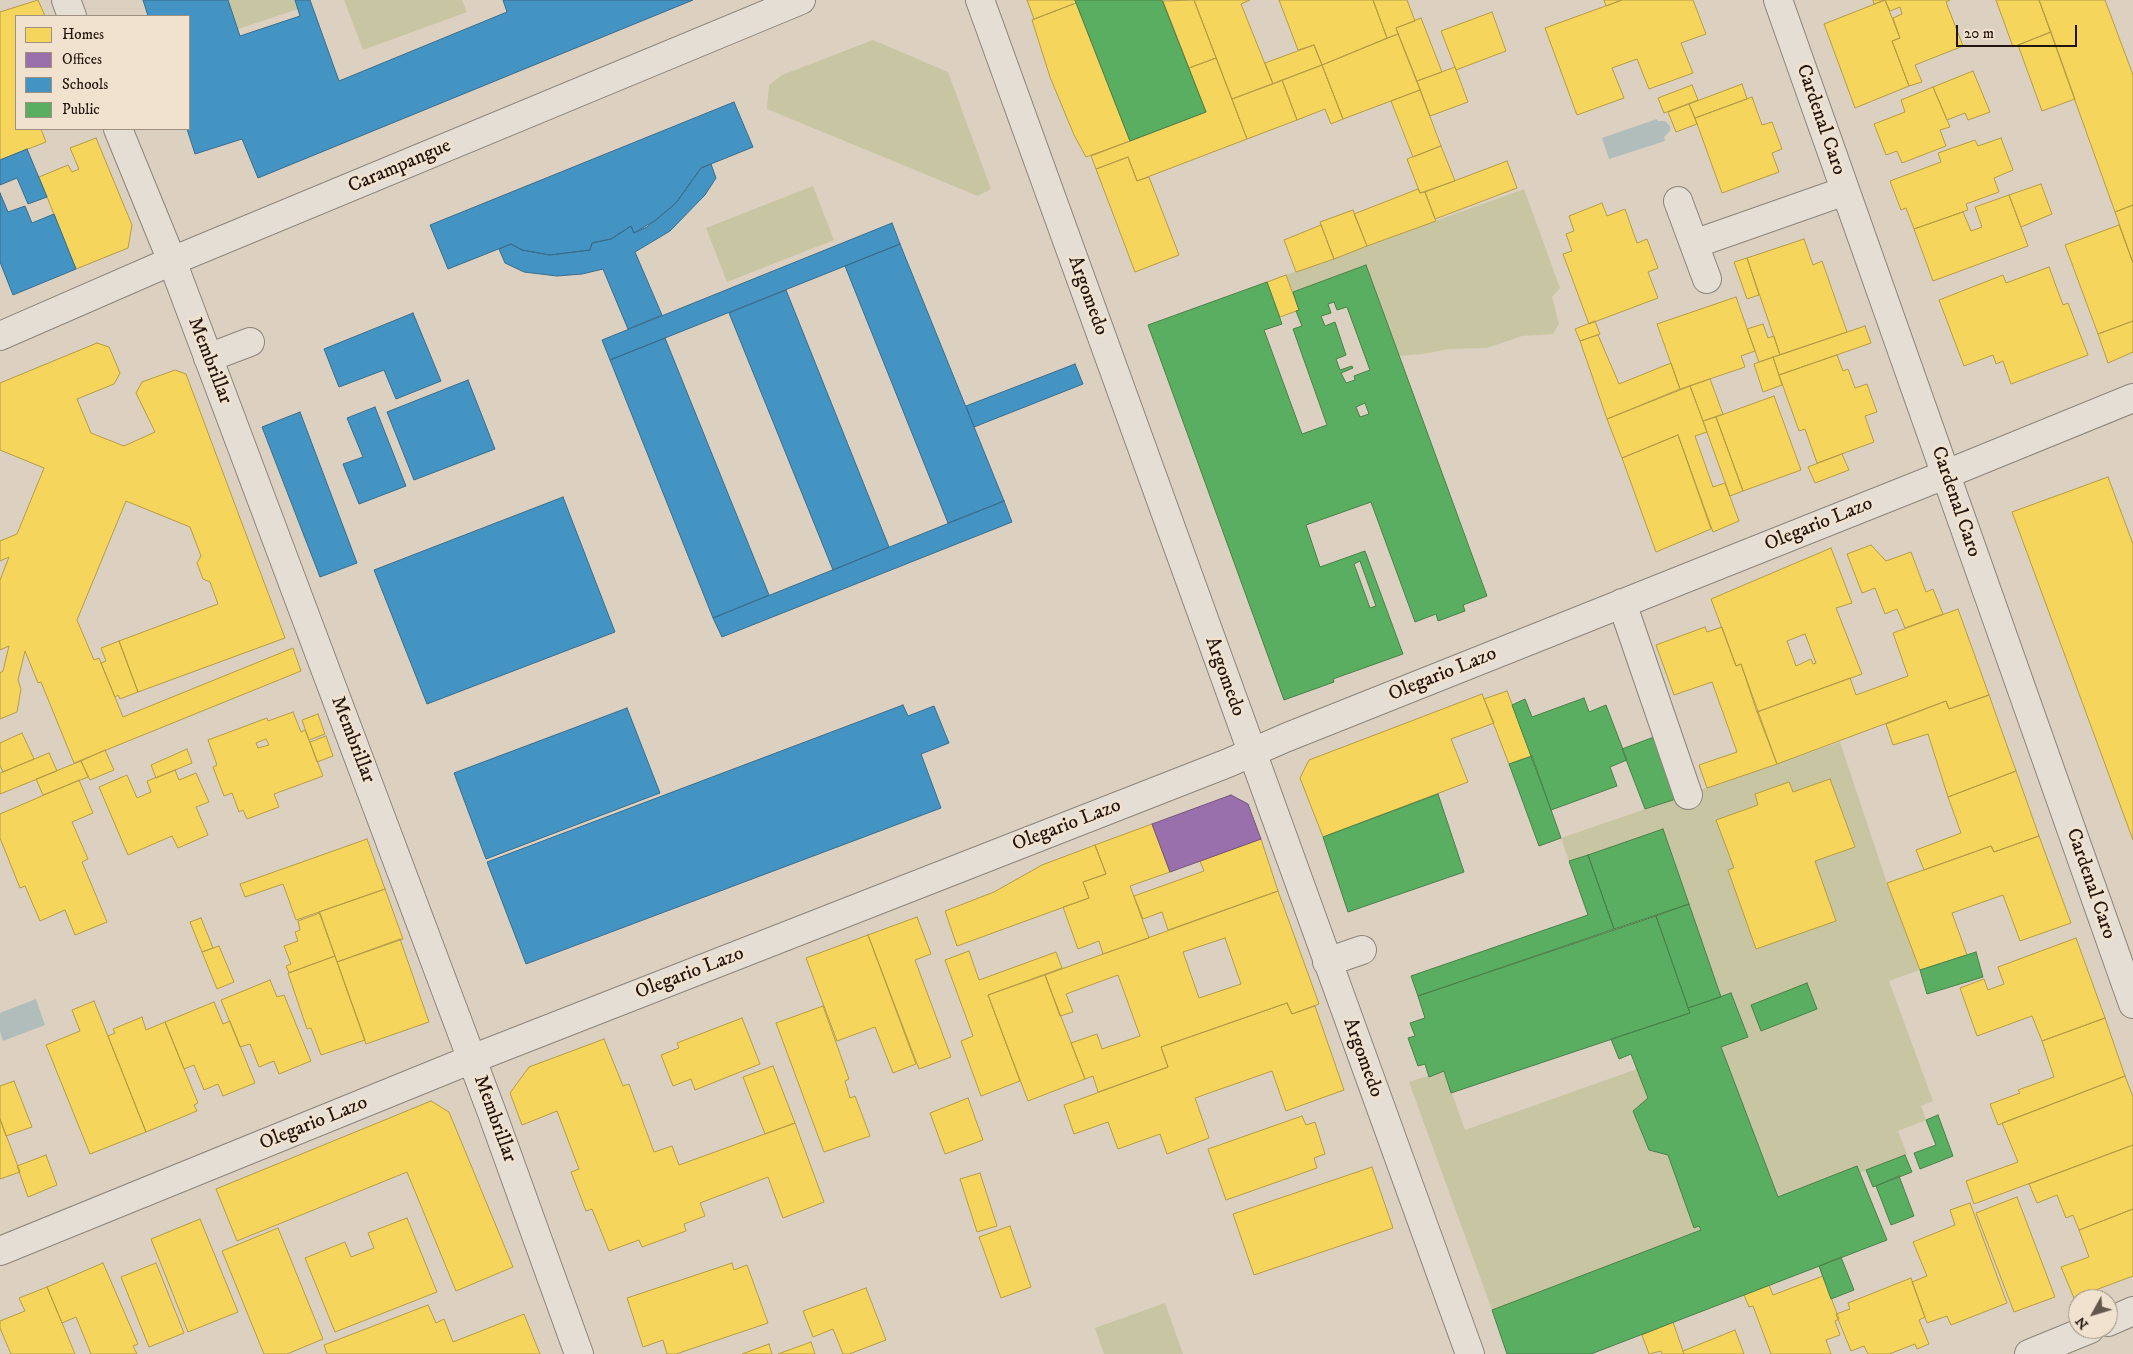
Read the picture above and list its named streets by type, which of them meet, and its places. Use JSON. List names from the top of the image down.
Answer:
{
  "streets": {
    "street": [
      "Cardenal Caro",
      "Carampangue",
      "Argomedo",
      "Membrillar",
      "Olegario Lazo"
    ]
  },
  "crossings": [
    ["Cardenal Caro", "Olegario Lazo"],
    ["Carampangue", "Membrillar"],
    ["Argomedo", "Olegario Lazo"],
    ["Membrillar", "Olegario Lazo"]
  ],
  "legend": [
    "Homes",
    "Offices",
    "Schools",
    "Public"
  ],
  "scale_bar": "20 m",
  "north": "bottom left"
}
